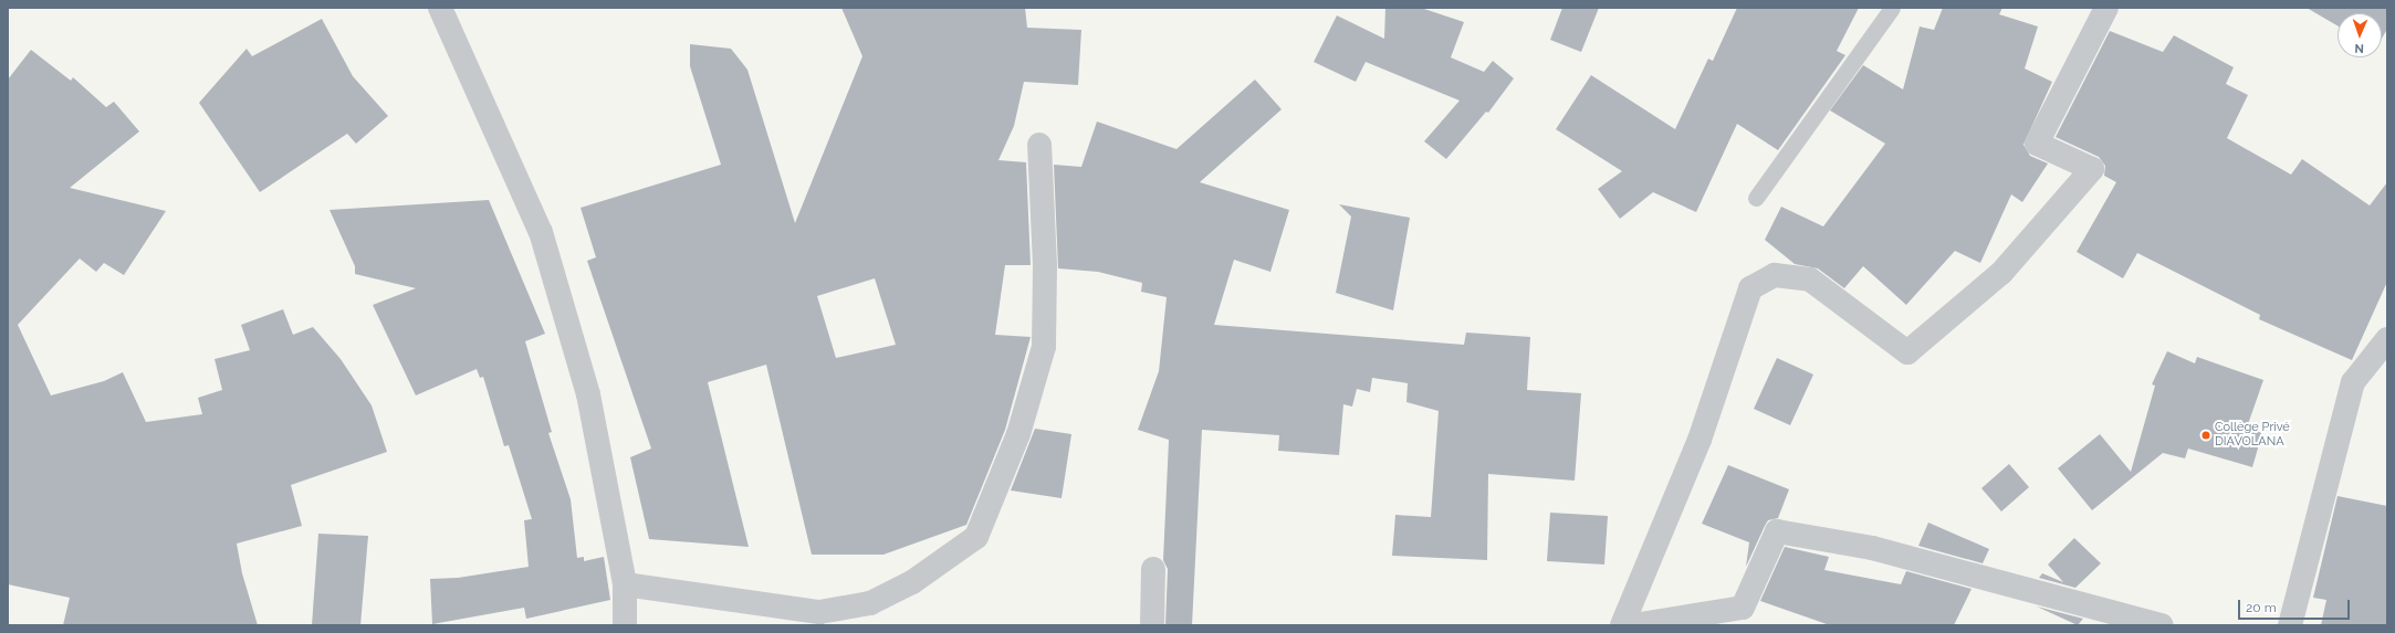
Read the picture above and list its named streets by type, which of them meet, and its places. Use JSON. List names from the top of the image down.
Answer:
{
  "places": ["Collège Privé DIAVOLANA"],
  "scale_bar": "20 m",
  "north": "bottom"
}
